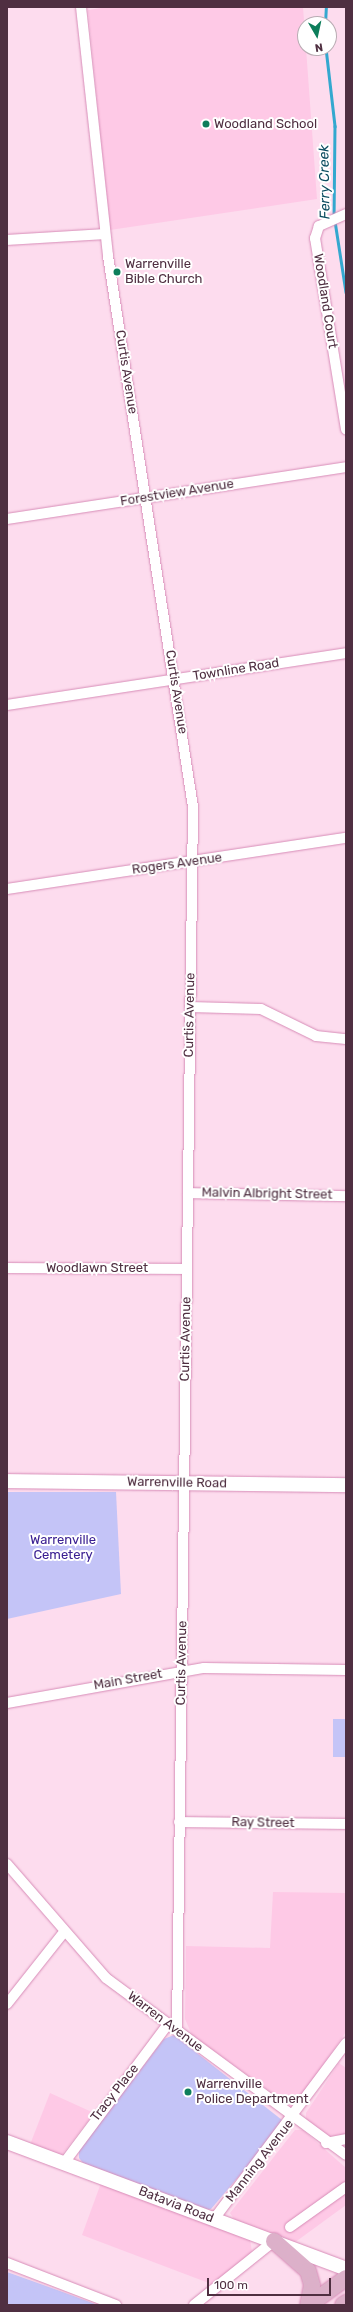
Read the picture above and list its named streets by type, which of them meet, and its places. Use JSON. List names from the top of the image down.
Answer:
{
  "streets": {
    "main road": ["Warrenville Road", "Batavia Road"],
    "street": [
      "Woodland Court",
      "Curtis Avenue",
      "Forestview Avenue",
      "Townline Road",
      "Rogers Avenue",
      "Malvin Albright Street",
      "Woodlawn Street",
      "Main Street",
      "Ray Street",
      "Warren Avenue",
      "Tracy Place",
      "Manning Avenue"
    ]
  },
  "crossings": [
    ["Curtis Avenue", "Forestview Avenue"],
    ["Curtis Avenue", "Townline Road"],
    ["Curtis Avenue", "Rogers Avenue"],
    ["Curtis Avenue", "Malvin Albright Street"],
    ["Curtis Avenue", "Woodlawn Street"],
    ["Curtis Avenue", "Warrenville Road"],
    ["Curtis Avenue", "Main Street"],
    ["Curtis Avenue", "Ray Street"],
    ["Curtis Avenue", "Warren Avenue"],
    ["Warren Avenue", "Tracy Place"],
    ["Warren Avenue", "Manning Avenue"],
    ["Tracy Place", "Batavia Road"],
    ["Manning Avenue", "Batavia Road"]
  ],
  "water": ["Ferry Creek"],
  "parks": ["Warrenville Cemetery"],
  "places": ["Woodland School", "Warrenville Bible Church", "Warrenville Police Department"],
  "scale_bar": "100 m",
  "north": "bottom"
}
